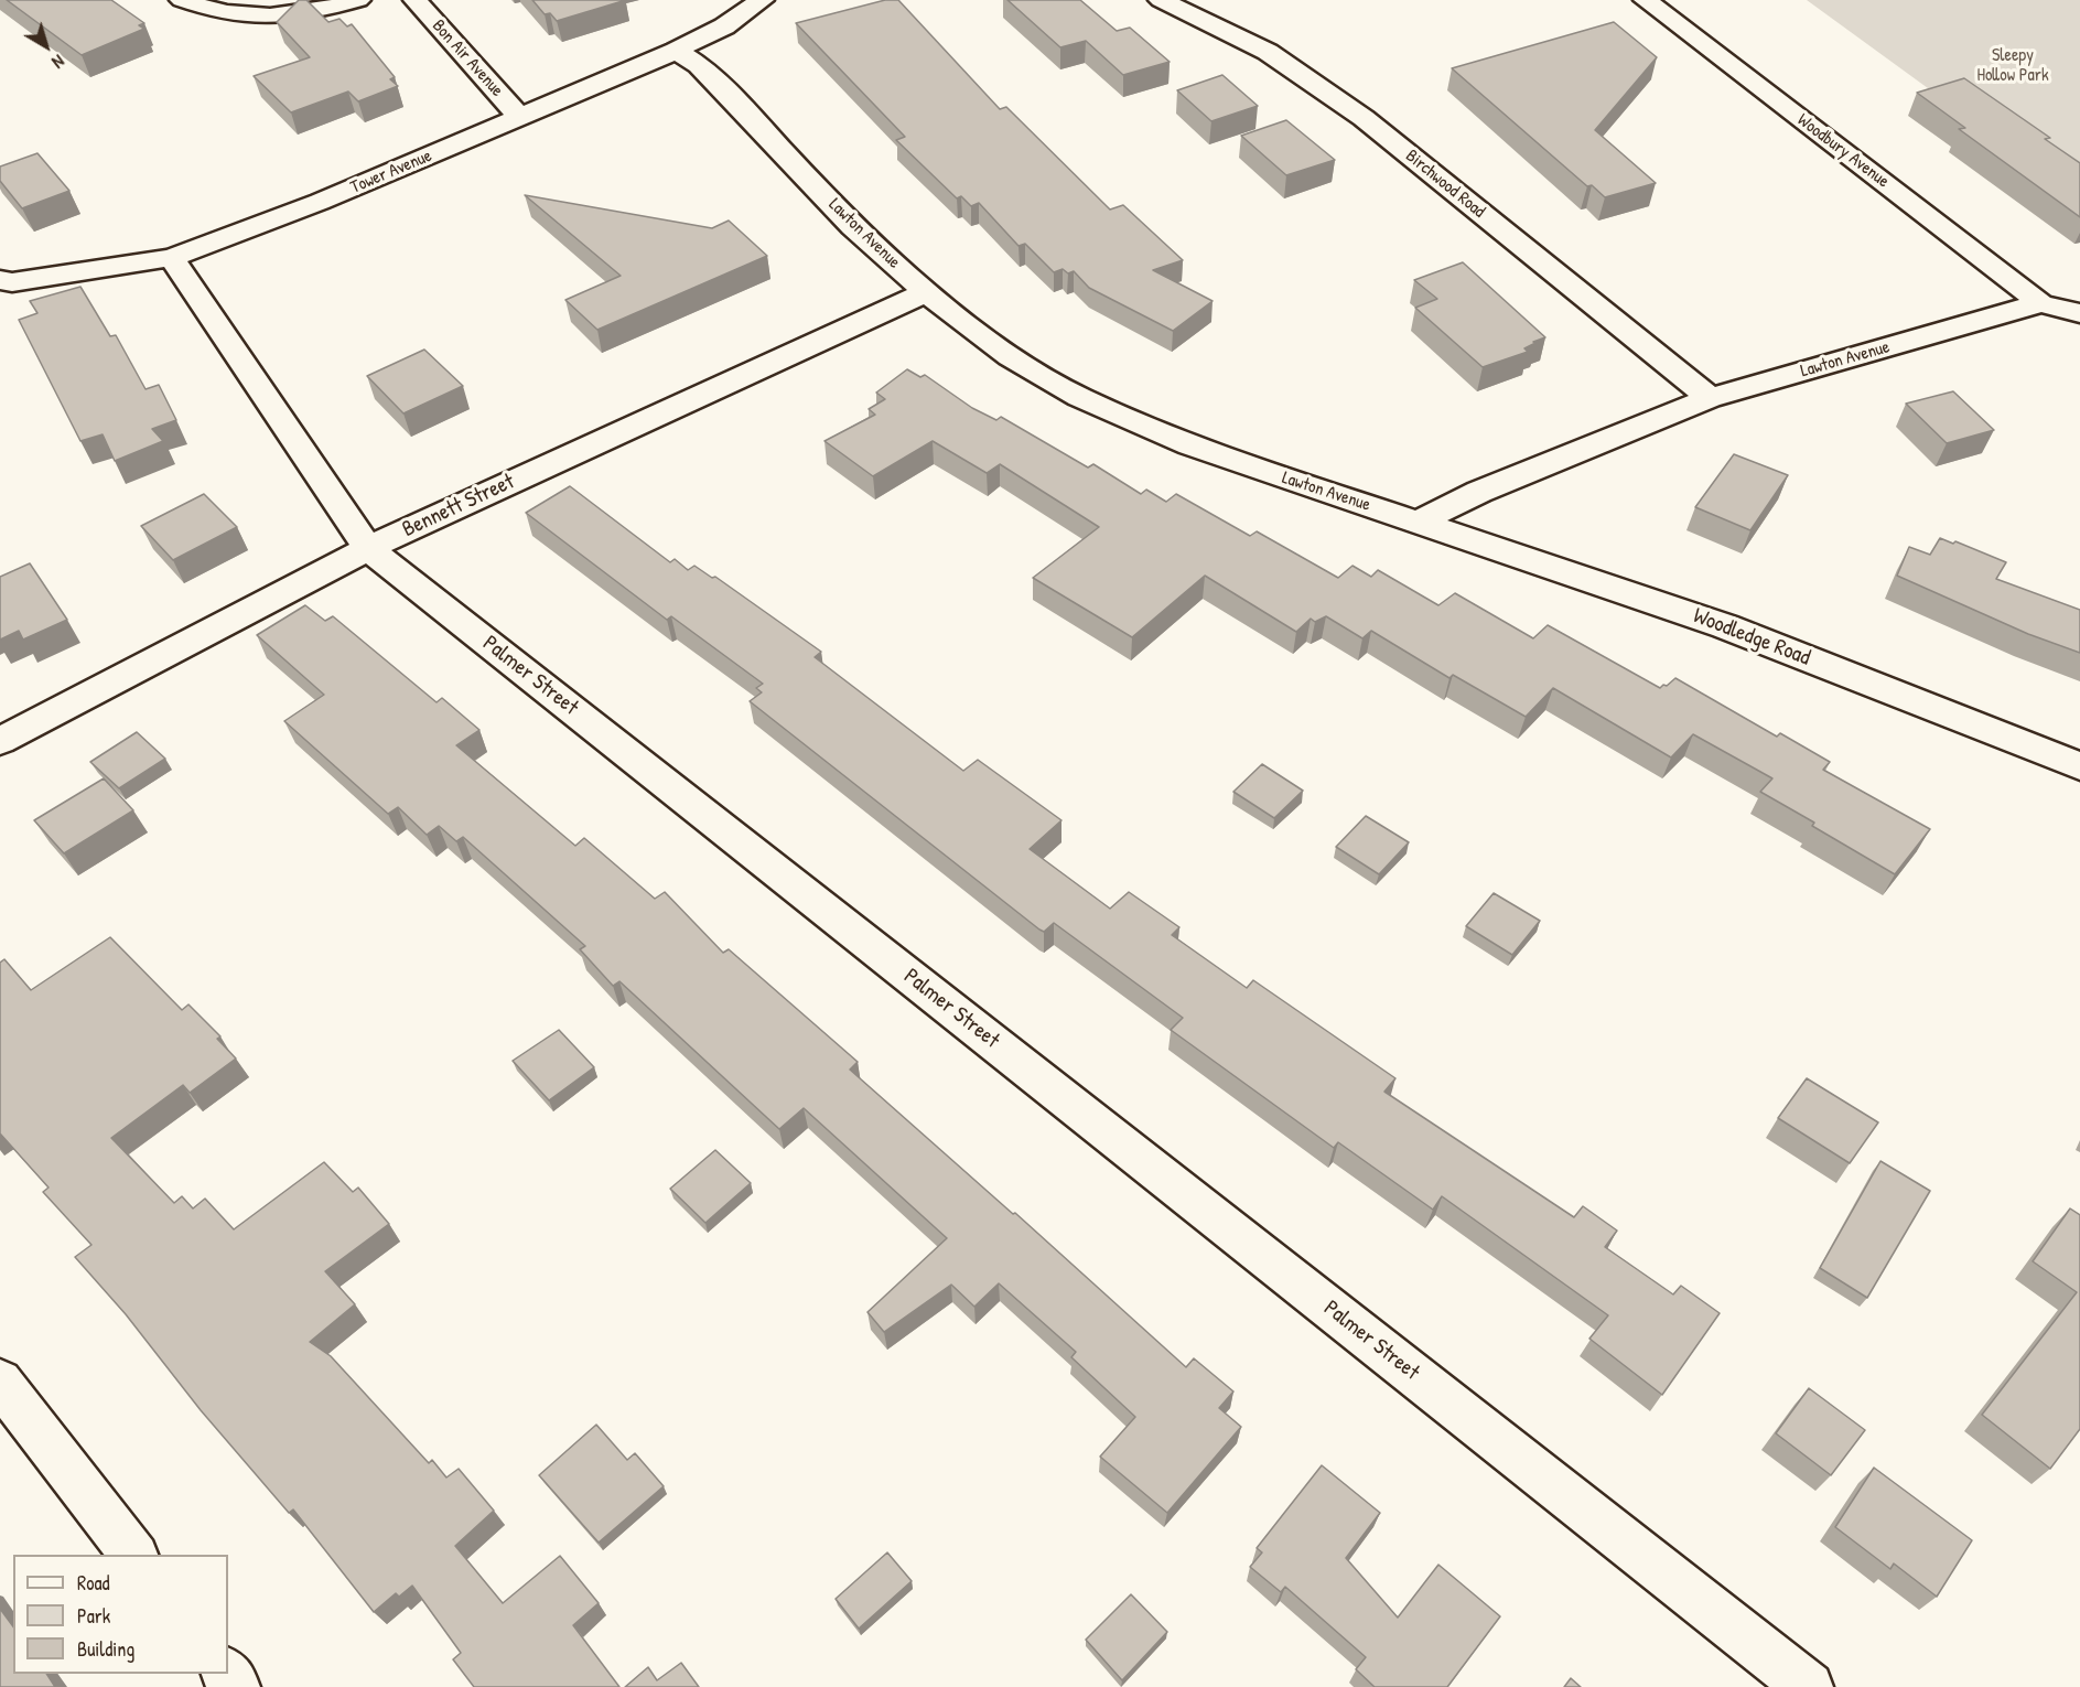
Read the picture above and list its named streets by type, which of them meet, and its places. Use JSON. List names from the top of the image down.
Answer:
{
  "streets": {
    "street": [
      "Bon Air Avenue",
      "Woodbury Avenue",
      "Tower Avenue",
      "Birchwood Road",
      "Lawton Avenue",
      "Bennett Street",
      "Woodledge Road",
      "Palmer Street"
    ]
  },
  "crossings": [
    ["Bon Air Avenue", "Tower Avenue"],
    ["Woodbury Avenue", "Lawton Avenue"],
    ["Tower Avenue", "Lawton Avenue"],
    ["Tower Avenue", "Palmer Street"],
    ["Birchwood Road", "Lawton Avenue"],
    ["Lawton Avenue", "Bennett Street"],
    ["Lawton Avenue", "Woodledge Road"],
    ["Bennett Street", "Palmer Street"]
  ],
  "parks": ["Sleepy Hollow Park"],
  "legend": ["Road", "Park", "Building"],
  "north": "bottom right"
}
